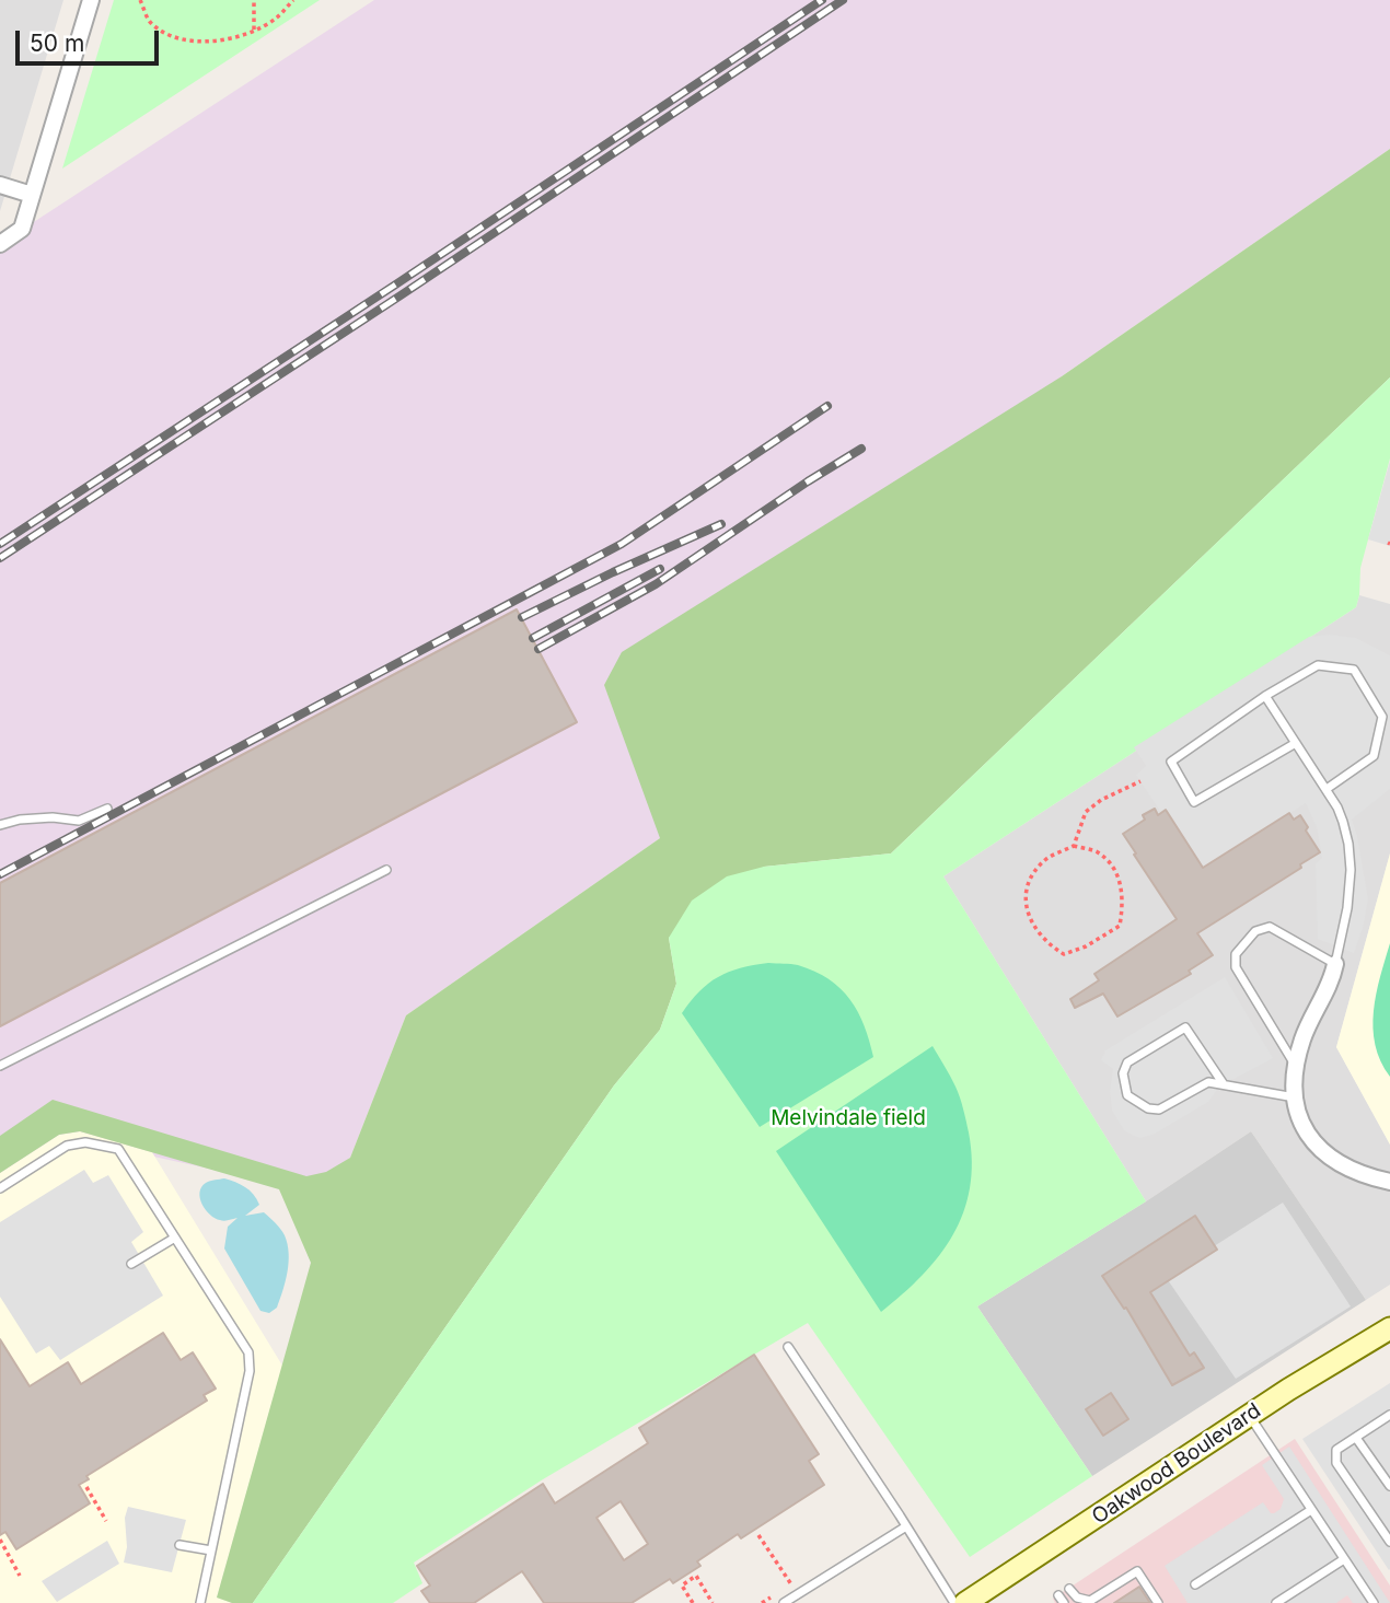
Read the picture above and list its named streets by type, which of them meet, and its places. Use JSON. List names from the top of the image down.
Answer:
{
  "streets": {
    "main road": ["Oakwood Boulevard"]
  },
  "parks": ["Melvindale field"],
  "scale_bar": "50 m"
}
